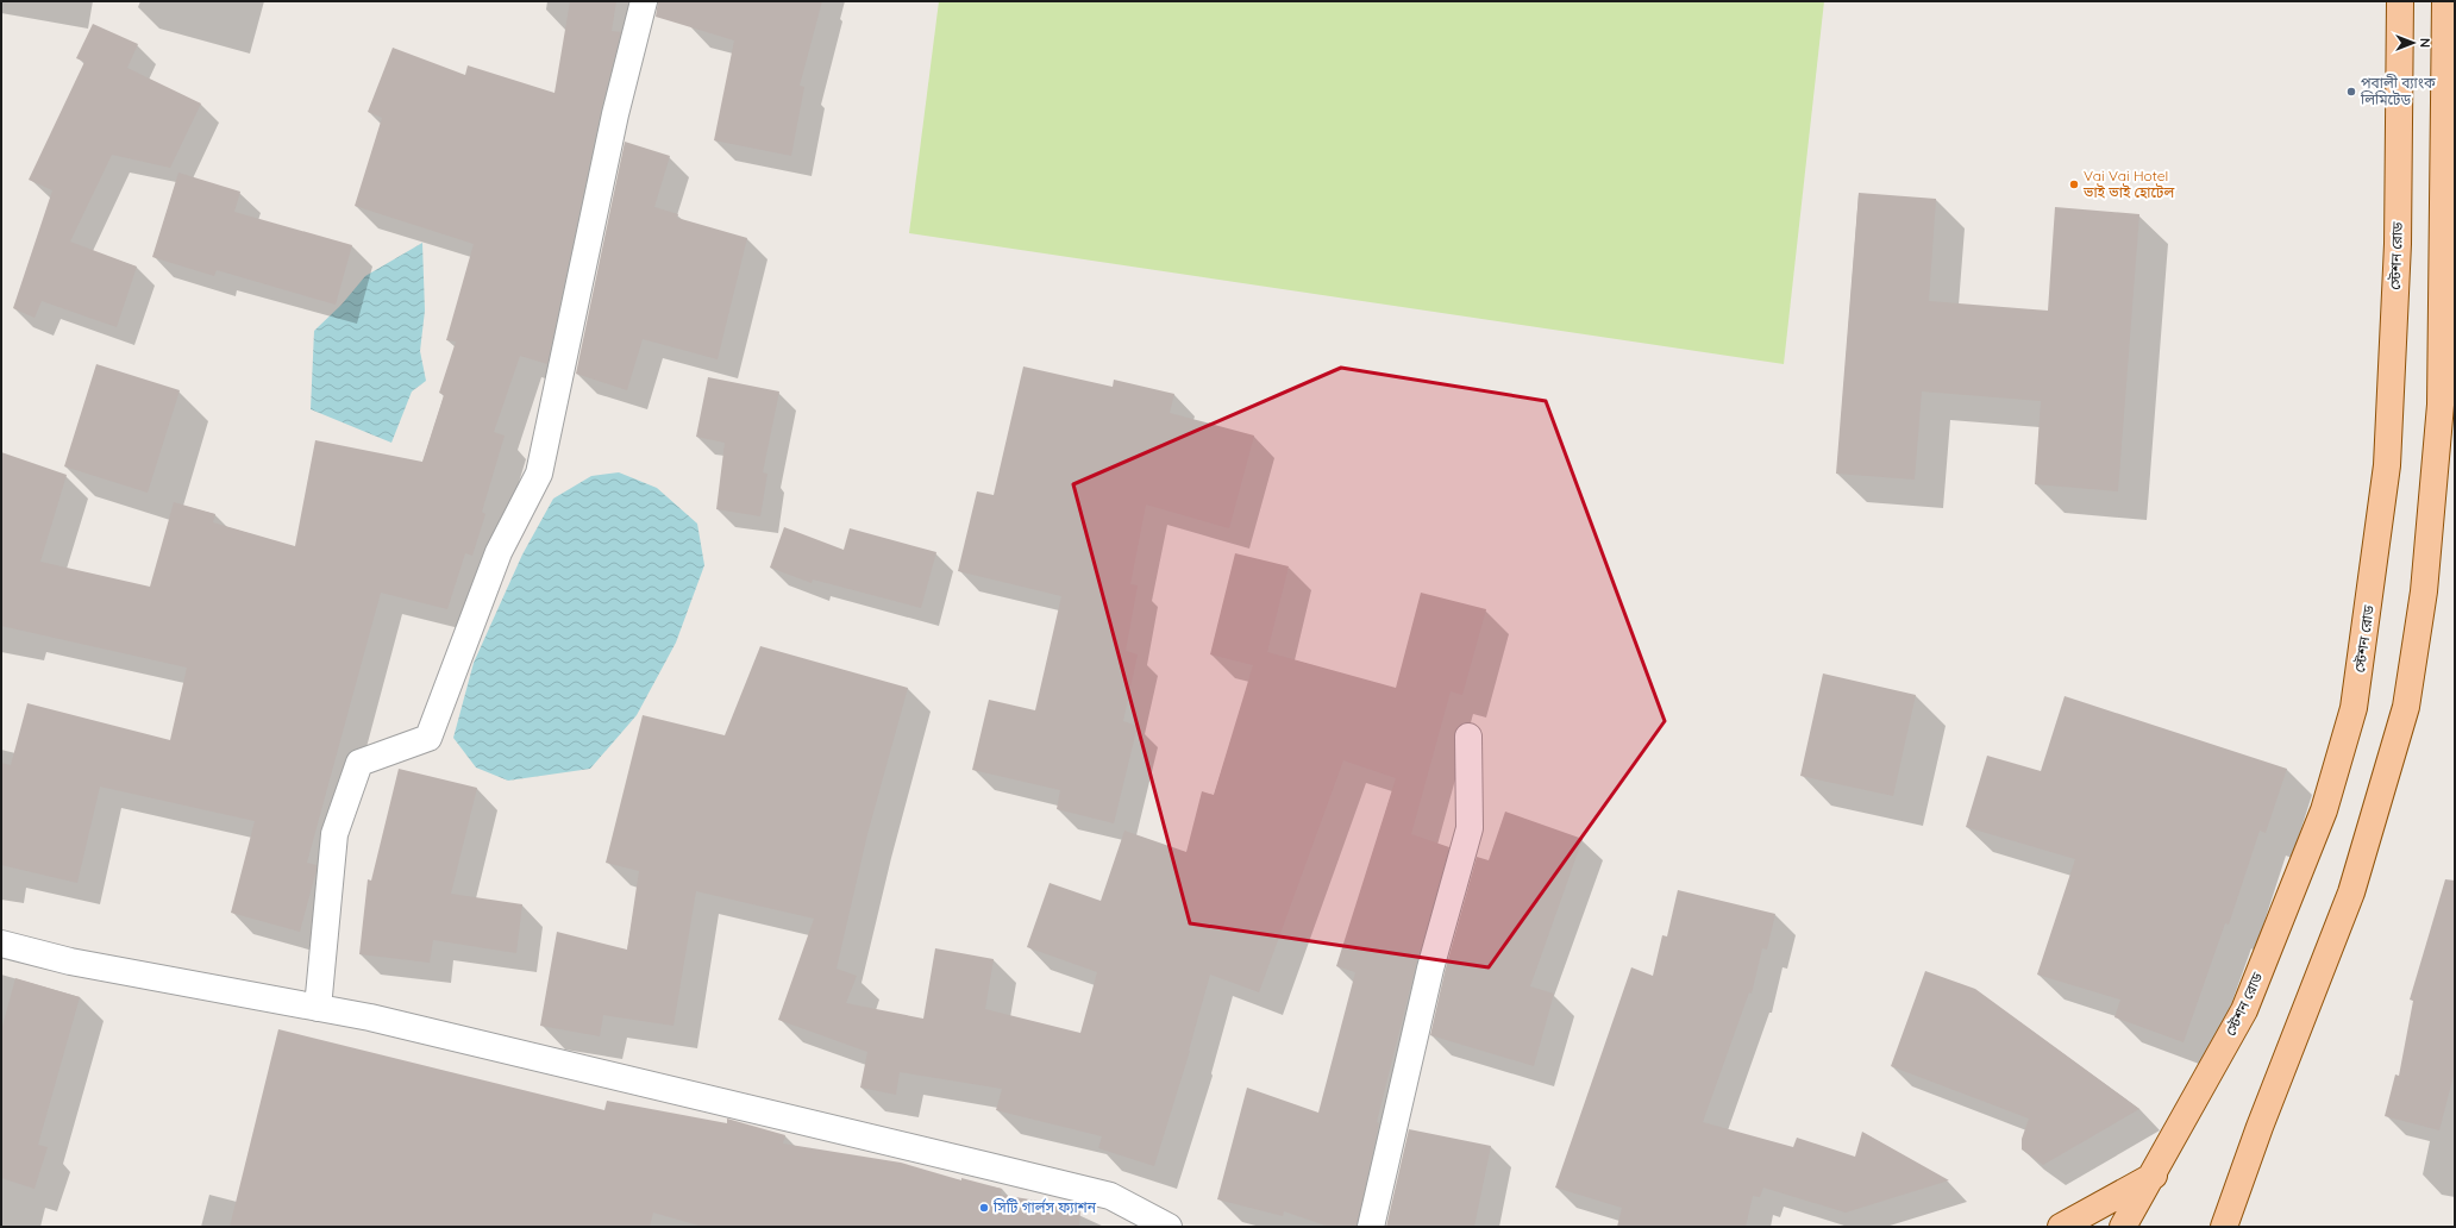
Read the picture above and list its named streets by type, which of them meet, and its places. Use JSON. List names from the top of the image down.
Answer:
{
  "streets": {
    "main road": ["স্টেশন রোড"]
  },
  "places": ["পূবালী ব্যাংক লিমিটেড", "Vai Vai Hotel ভাই ভাই হোটেল", "সিটি গার্লস ফ্যাশন"],
  "north": "right"
}
